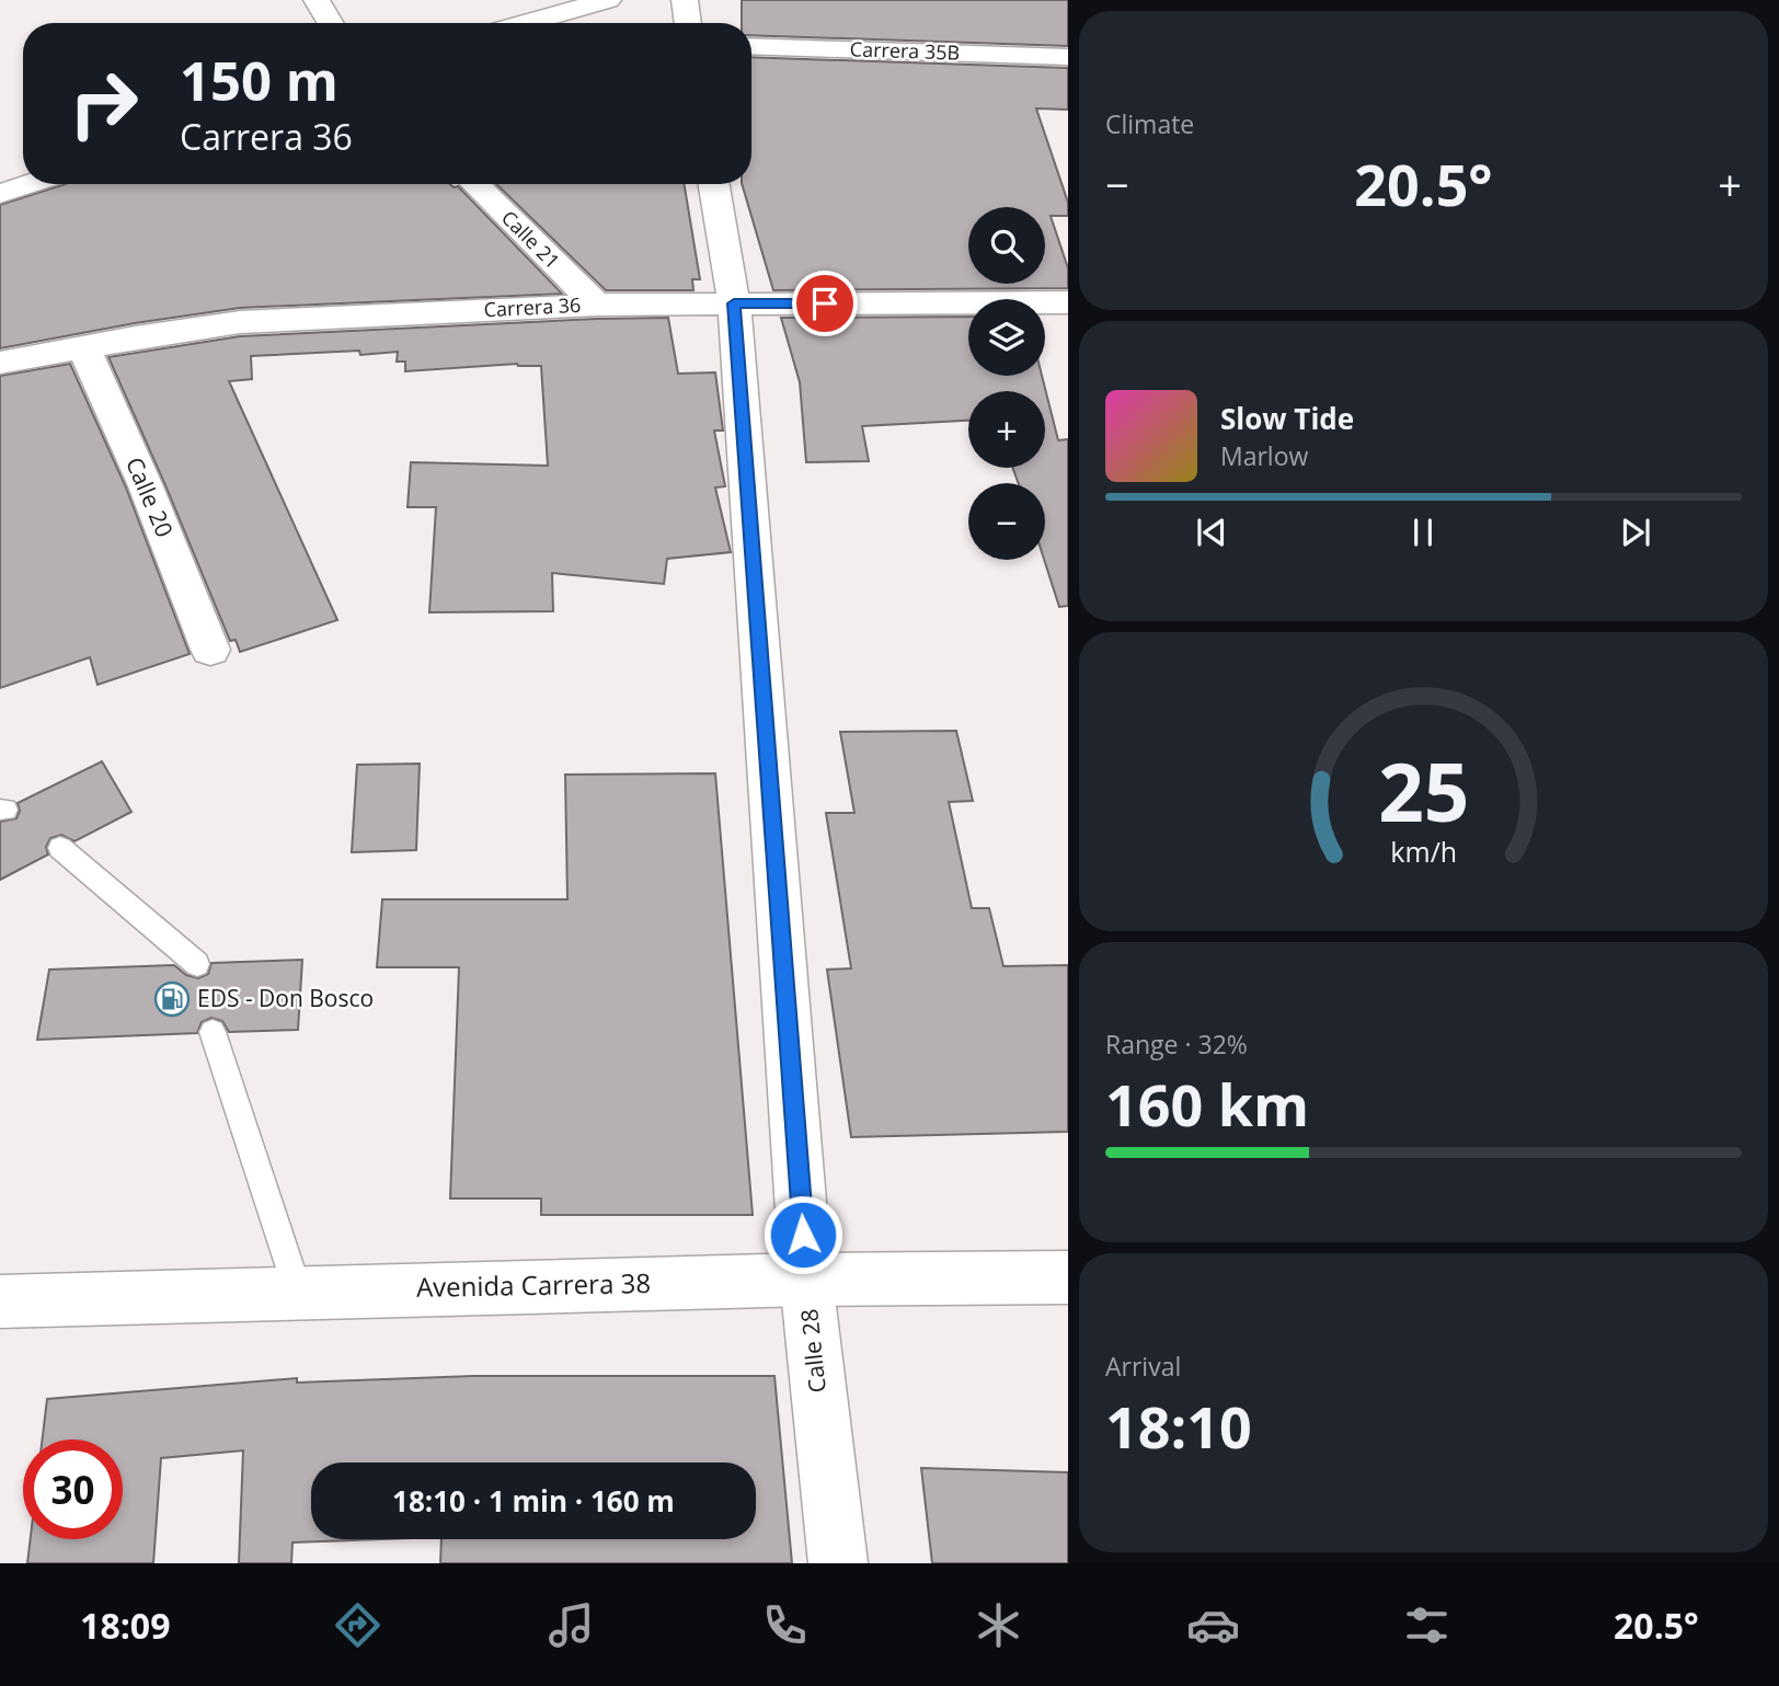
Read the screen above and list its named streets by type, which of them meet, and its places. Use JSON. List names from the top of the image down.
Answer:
{
  "streets": {
    "street": [
      "Carrera 35B",
      "Calle 21",
      "Carrera 36",
      "Calle 20",
      "Avenida Carrera 38",
      "Calle 28"
    ]
  },
  "crossings": [
    ["Calle 21", "Carrera 36"],
    ["Carrera 36", "Calle 20"],
    ["Carrera 36", "Calle 28"],
    ["Avenida Carrera 38", "Calle 28"]
  ],
  "places": {
    "fuel station": ["EDS - Don Bosco"]
  },
  "page": {
    "tile": [
      "Climate",
      ["Range · 32%", "160 km"],
      ["Arrival", "18:10"]
    ],
    "turn": ["150 m", "Carrera 36"],
    "heat": ["−", "20.5°", "+"],
    "map_buttons": ["+", "−"],
    "song": ["Slow Tide", "Marlow"],
    "limit": "30",
    "trip": "18:10 · 1 min · 160 m",
    "tabs": ["18:09", "20.5°"],
    "gauge": ["25", "km/h"]
  }
}
